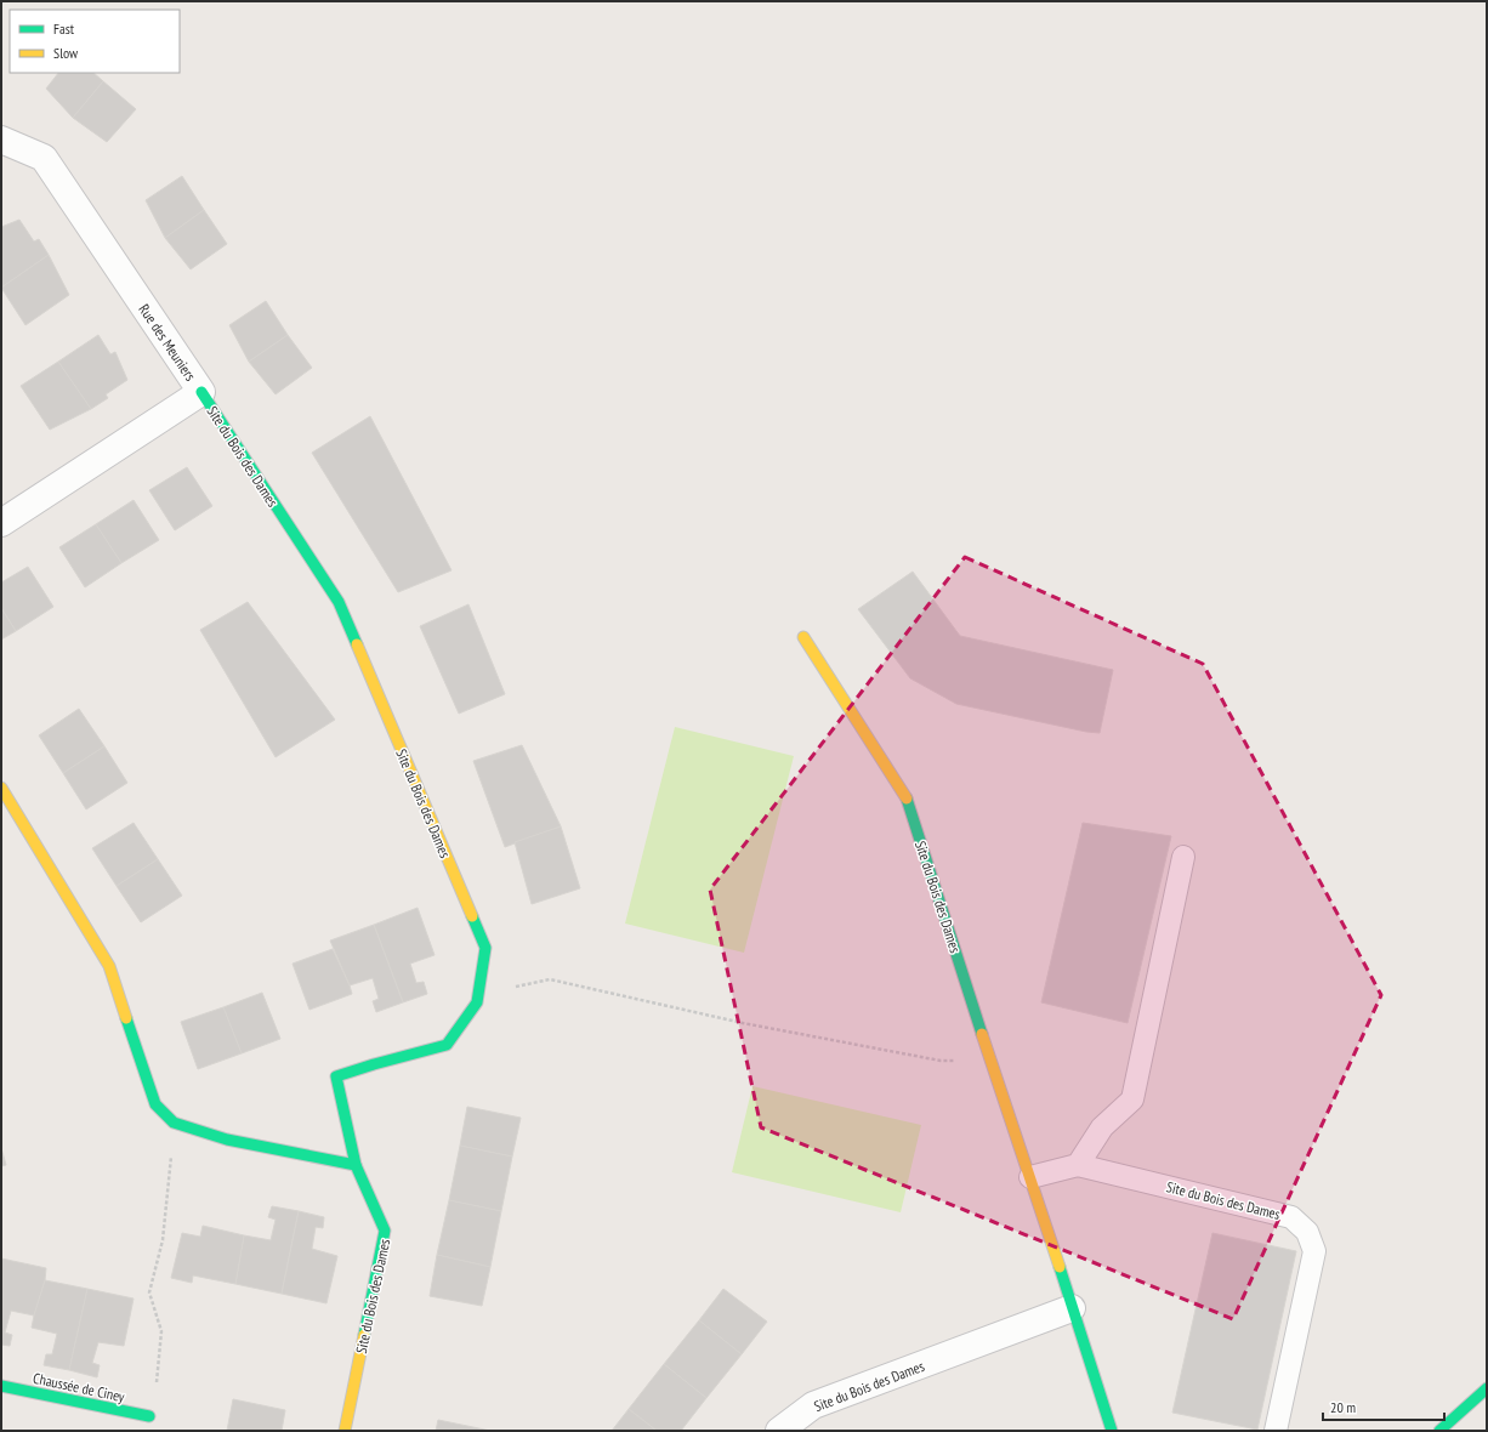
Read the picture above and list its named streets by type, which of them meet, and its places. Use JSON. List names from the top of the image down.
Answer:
{
  "streets": {
    "street": ["Rue des Meuniers", "Site du Bois des Dames", "Chaussée de Ciney"]
  },
  "crossings": [
    ["Rue des Meuniers", "Site du Bois des Dames"]
  ],
  "legend": ["Fast", "Slow"],
  "scale_bar": "20 m"
}
